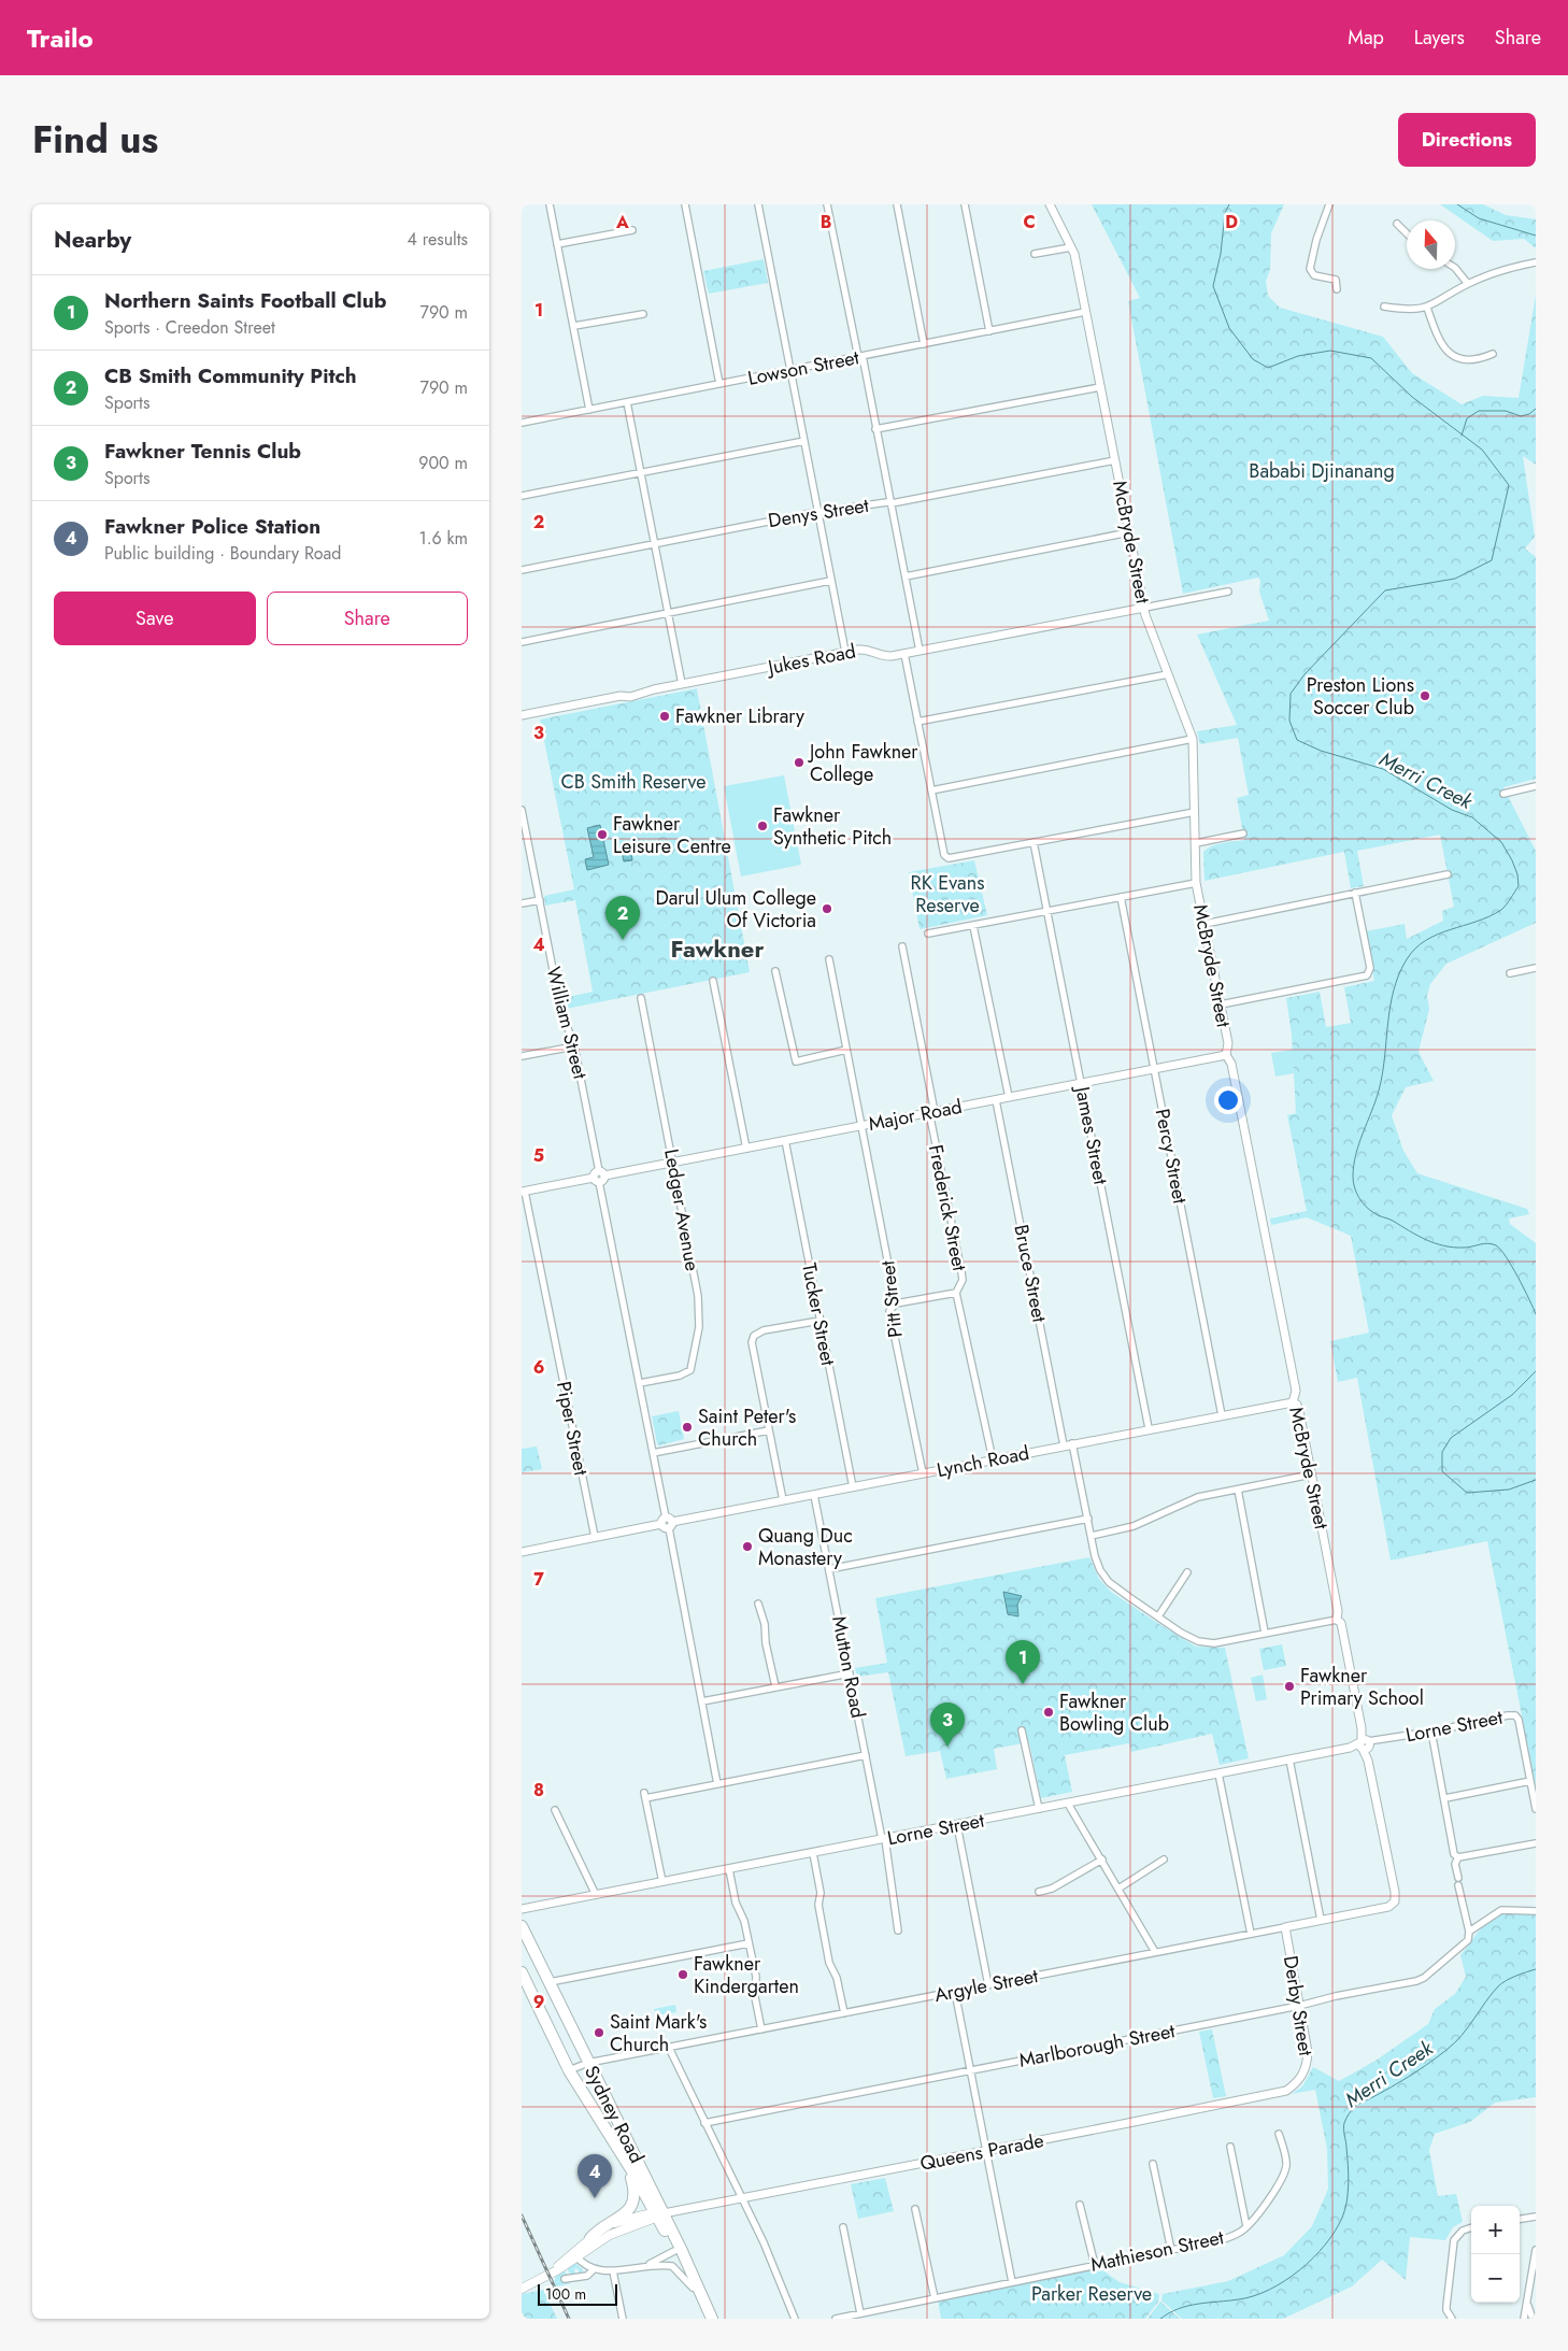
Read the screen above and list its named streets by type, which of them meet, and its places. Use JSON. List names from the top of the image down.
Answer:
{
  "streets": {
    "highway": ["Sydney Road"],
    "street": [
      "Lowson Street",
      "Denys Street",
      "McBryde Street",
      "Jukes Road",
      "William Street",
      "Major Road",
      "James Street",
      "Percy Street",
      "Frederick Street",
      "Ledger Avenue",
      "Bruce Street",
      "Pitt Street",
      "Tucker Street",
      "Piper Street",
      "Lynch Road",
      "Mutton Road",
      "Lorne Street",
      "Argyle Street",
      "Derby Street",
      "Marlborough Street",
      "Queens Parade",
      "Mathieson Street"
    ]
  },
  "crossings": [
    ["Lowson Street", "McBryde Street"],
    ["Denys Street", "McBryde Street"],
    ["McBryde Street", "Jukes Road"],
    ["McBryde Street", "Major Road"],
    ["McBryde Street", "Lynch Road"],
    ["McBryde Street", "Lorne Street"],
    ["McBryde Street", "Argyle Street"],
    ["William Street", "Major Road"],
    ["William Street", "Ledger Avenue"],
    ["William Street", "Lynch Road"],
    ["Major Road", "James Street"],
    ["Major Road", "Percy Street"],
    ["Major Road", "Frederick Street"],
    ["Major Road", "Ledger Avenue"],
    ["Major Road", "Bruce Street"],
    ["Major Road", "Pitt Street"],
    ["Major Road", "Tucker Street"],
    ["Major Road", "Piper Street"],
    ["James Street", "Lynch Road"],
    ["Percy Street", "Lynch Road"],
    ["Frederick Street", "Lynch Road"],
    ["Bruce Street", "Lynch Road"],
    ["Pitt Street", "Lynch Road"],
    ["Tucker Street", "Lynch Road"],
    ["Piper Street", "Lynch Road"],
    ["Lynch Road", "Mutton Road"],
    ["Mutton Road", "Lorne Street"],
    ["Argyle Street", "Derby Street"],
    ["Argyle Street", "Sydney Road"],
    ["Derby Street", "Marlborough Street"],
    ["Derby Street", "Queens Parade"],
    ["Sydney Road", "Queens Parade"]
  ],
  "districts": ["Fawkner"],
  "water": ["Merri Creek"],
  "parks": [
    "Bababi Djinanang",
    "CB Smith Reserve",
    "RK Evans Reserve",
    "Parker Reserve"
  ],
  "places": [
    "Preston Lions Soccer Club",
    "Fawkner Library",
    "John Fawkner College",
    "Fawkner Synthetic Pitch",
    "Fawkner Leisure Centre",
    "Darul Ulum College Of Victoria",
    "Saint Peter's Church",
    "Quang Duc Monastery",
    "Fawkner Primary School",
    "Fawkner Bowling Club",
    "Fawkner Kindergarten",
    "Saint Mark's Church"
  ],
  "scale_bar": "100 m",
  "north": "top",
  "page": {
    "header": "Trailo",
    "nav": ["Map", "Layers", "Share"],
    "title": "Find us",
    "buttons": [
      "Directions",
      ["Save", "Share"]
    ],
    "heading": ["Nearby", "4 results"],
    "list": [
      {
        "mark": "1",
        "name": "Northern Saints Football Club",
        "note": "Sports · Creedon Street",
        "value": "790 m"
      },
      {
        "mark": "2",
        "name": "CB Smith Community Pitch",
        "note": "Sports",
        "value": "790 m"
      },
      {
        "mark": "3",
        "name": "Fawkner Tennis Club",
        "note": "Sports",
        "value": "900 m"
      },
      {
        "mark": "4",
        "name": "Fawkner Police Station",
        "note": "Public building · Boundary Road",
        "value": "1.6 km"
      }
    ],
    "pins": [
      "2",
      "1",
      "3",
      "4"
    ],
    "map_buttons": ["+", "−"],
    "scale": "100 m"
  },
  "grid": {
    "columns": [
      "A",
      "B",
      "C",
      "D"
    ],
    "rows": [
      "1",
      "2",
      "3",
      "4",
      "5",
      "6",
      "7",
      "8",
      "9"
    ]
  }
}
